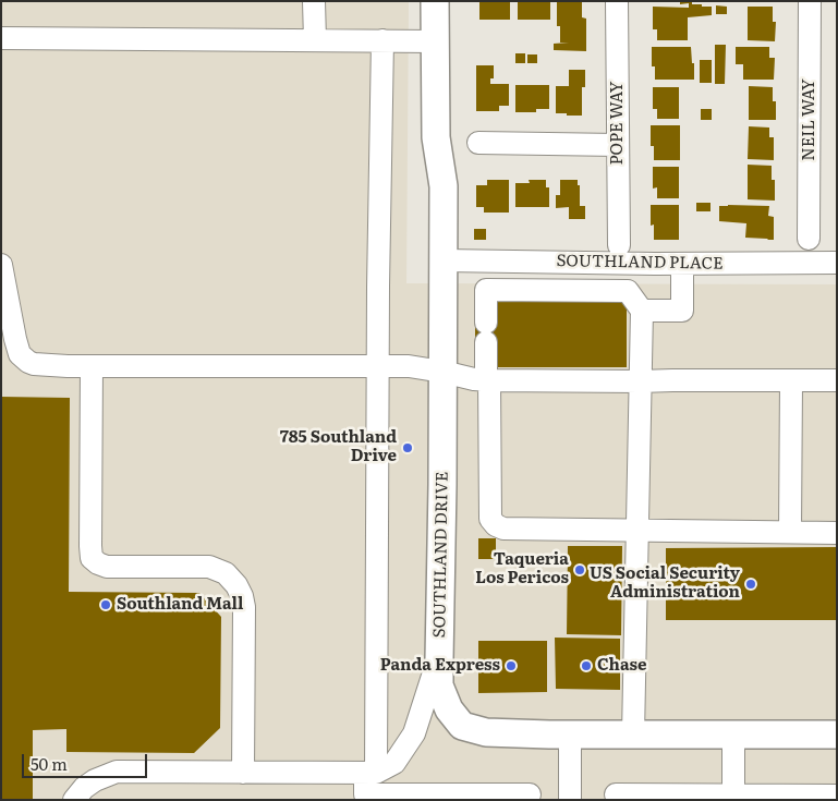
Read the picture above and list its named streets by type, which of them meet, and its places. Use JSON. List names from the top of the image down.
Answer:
{
  "streets": {
    "main road": ["SOUTHLAND DRIVE"],
    "street": ["NEIL WAY", "POPE WAY", "SOUTHLAND PLACE"]
  },
  "crossings": [
    ["SOUTHLAND PLACE", "SOUTHLAND DRIVE"]
  ],
  "places": [
    "785 Southland Drive",
    "Taqueria Los Pericos",
    "US Social Security Administration",
    "Southland Mall",
    "Panda Express",
    "Chase"
  ],
  "scale_bar": "50 m"
}
